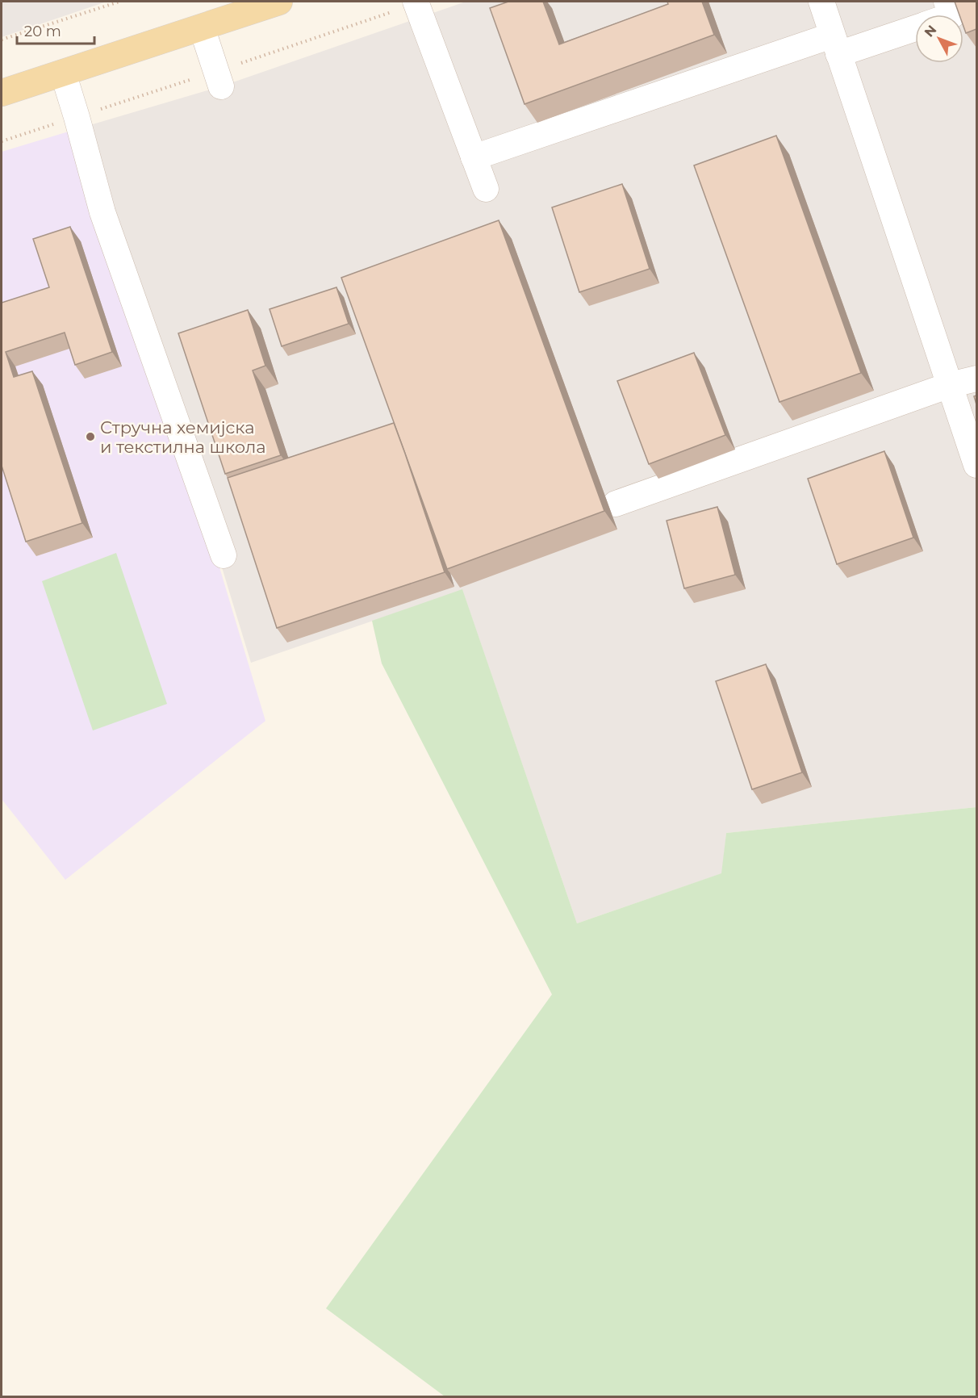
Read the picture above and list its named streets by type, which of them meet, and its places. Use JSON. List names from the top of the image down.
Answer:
{
  "places": ["Стручна хемијска и текстилна школа"],
  "scale_bar": "20 m",
  "north": "top left"
}
